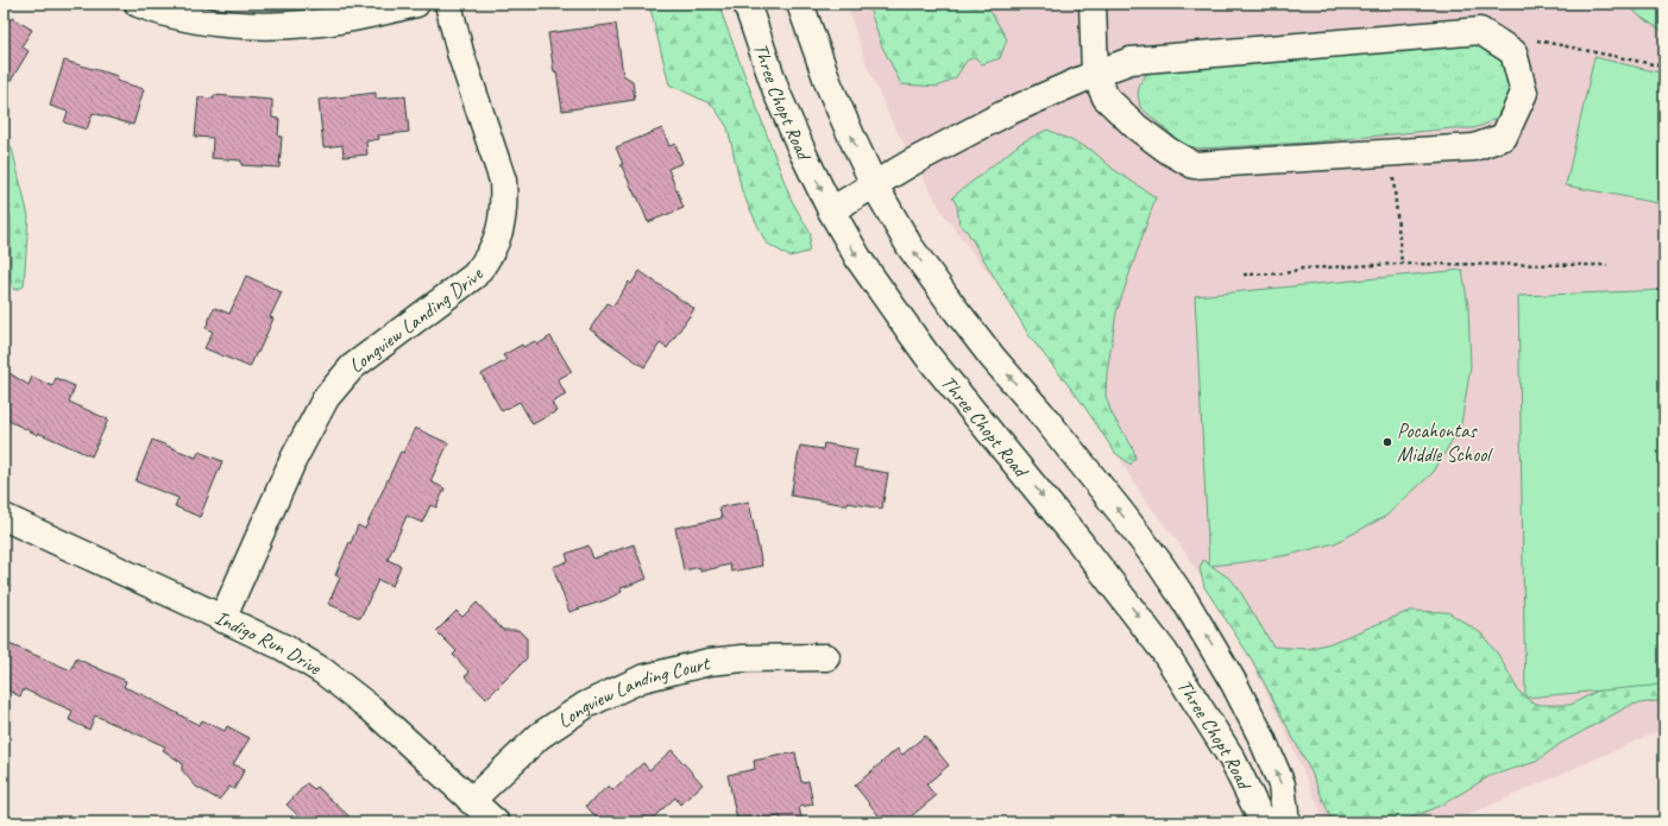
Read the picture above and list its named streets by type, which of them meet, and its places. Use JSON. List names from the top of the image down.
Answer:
{
  "streets": {
    "street": [
      "Three Chopt Road",
      "Longview Landing Drive",
      "Indigo Run Drive",
      "Longview Landing Court"
    ]
  },
  "crossings": [
    ["Longview Landing Drive", "Indigo Run Drive"],
    ["Indigo Run Drive", "Longview Landing Court"]
  ],
  "places": ["Pocahontas Middle School"]
}
